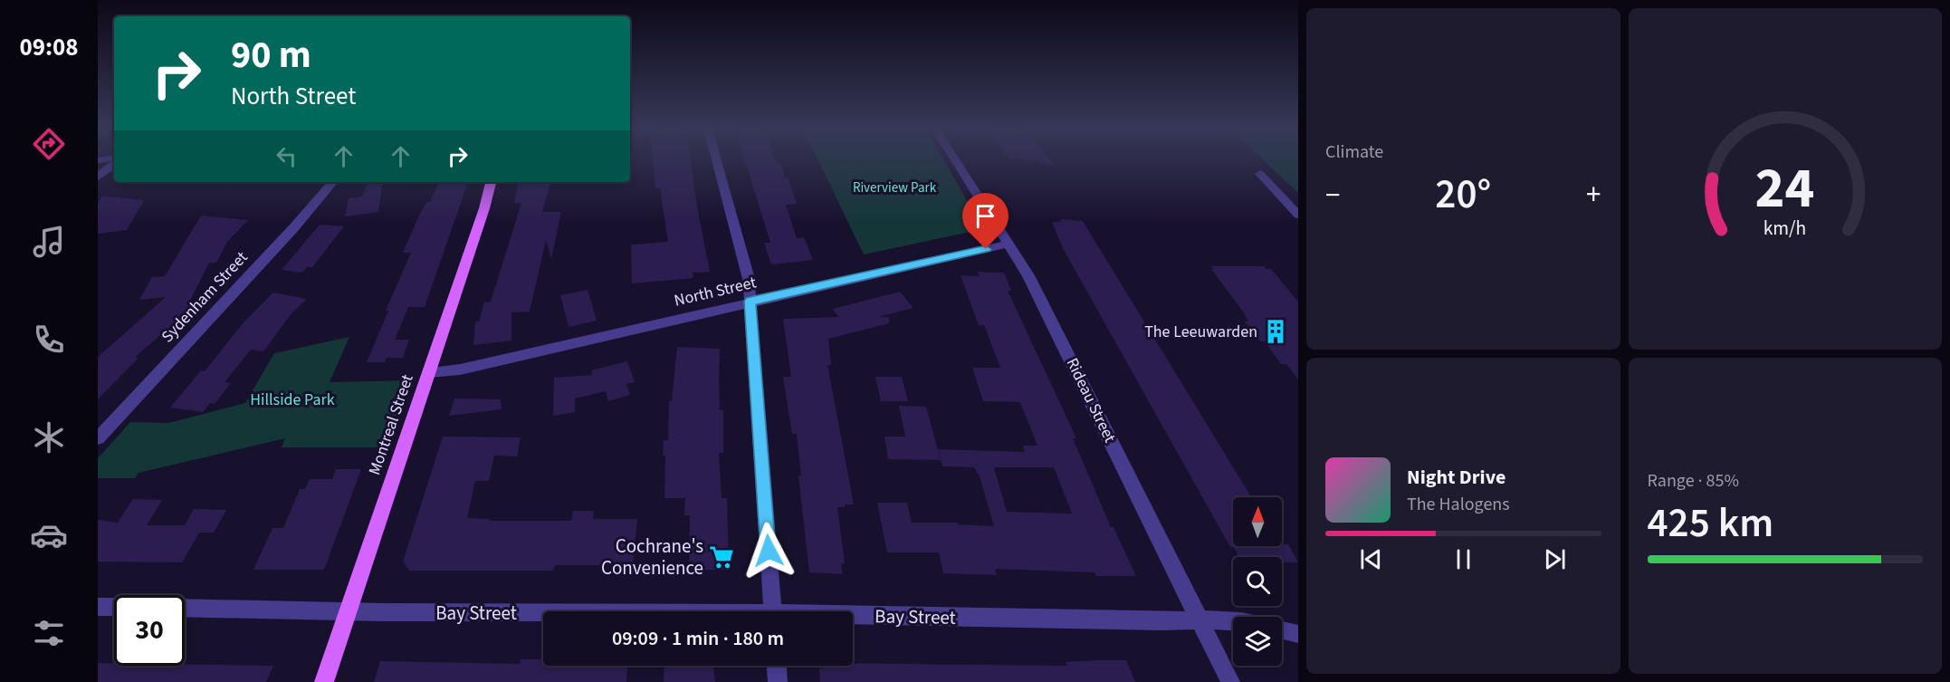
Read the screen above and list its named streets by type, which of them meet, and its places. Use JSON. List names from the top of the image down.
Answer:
{
  "streets": {
    "main road": ["Montreal Street"],
    "street": [
      "North Street",
      "Sydenham Street",
      "Rideau Street",
      "Bay Street"
    ]
  },
  "crossings": [
    ["North Street", "Rideau Street"],
    ["North Street", "Montreal Street"],
    ["Rideau Street", "Bay Street"],
    ["Montreal Street", "Bay Street"]
  ],
  "parks": ["Riverview Park", "Hillside Park"],
  "places": {
    "building": ["The Leeuwarden"],
    "supermarket": ["Cochrane's Convenience"]
  },
  "north": "top",
  "page": {
    "tabs": "09:08",
    "tile": [
      "Climate",
      ["Range · 85%", "425 km"]
    ],
    "turn": ["90 m", "North Street"],
    "heat": ["−", "20°", "+"],
    "song": ["Night Drive", "The Halogens"],
    "limit": "30",
    "trip": "09:09 · 1 min · 180 m",
    "gauge": ["24", "km/h"]
  }
}
